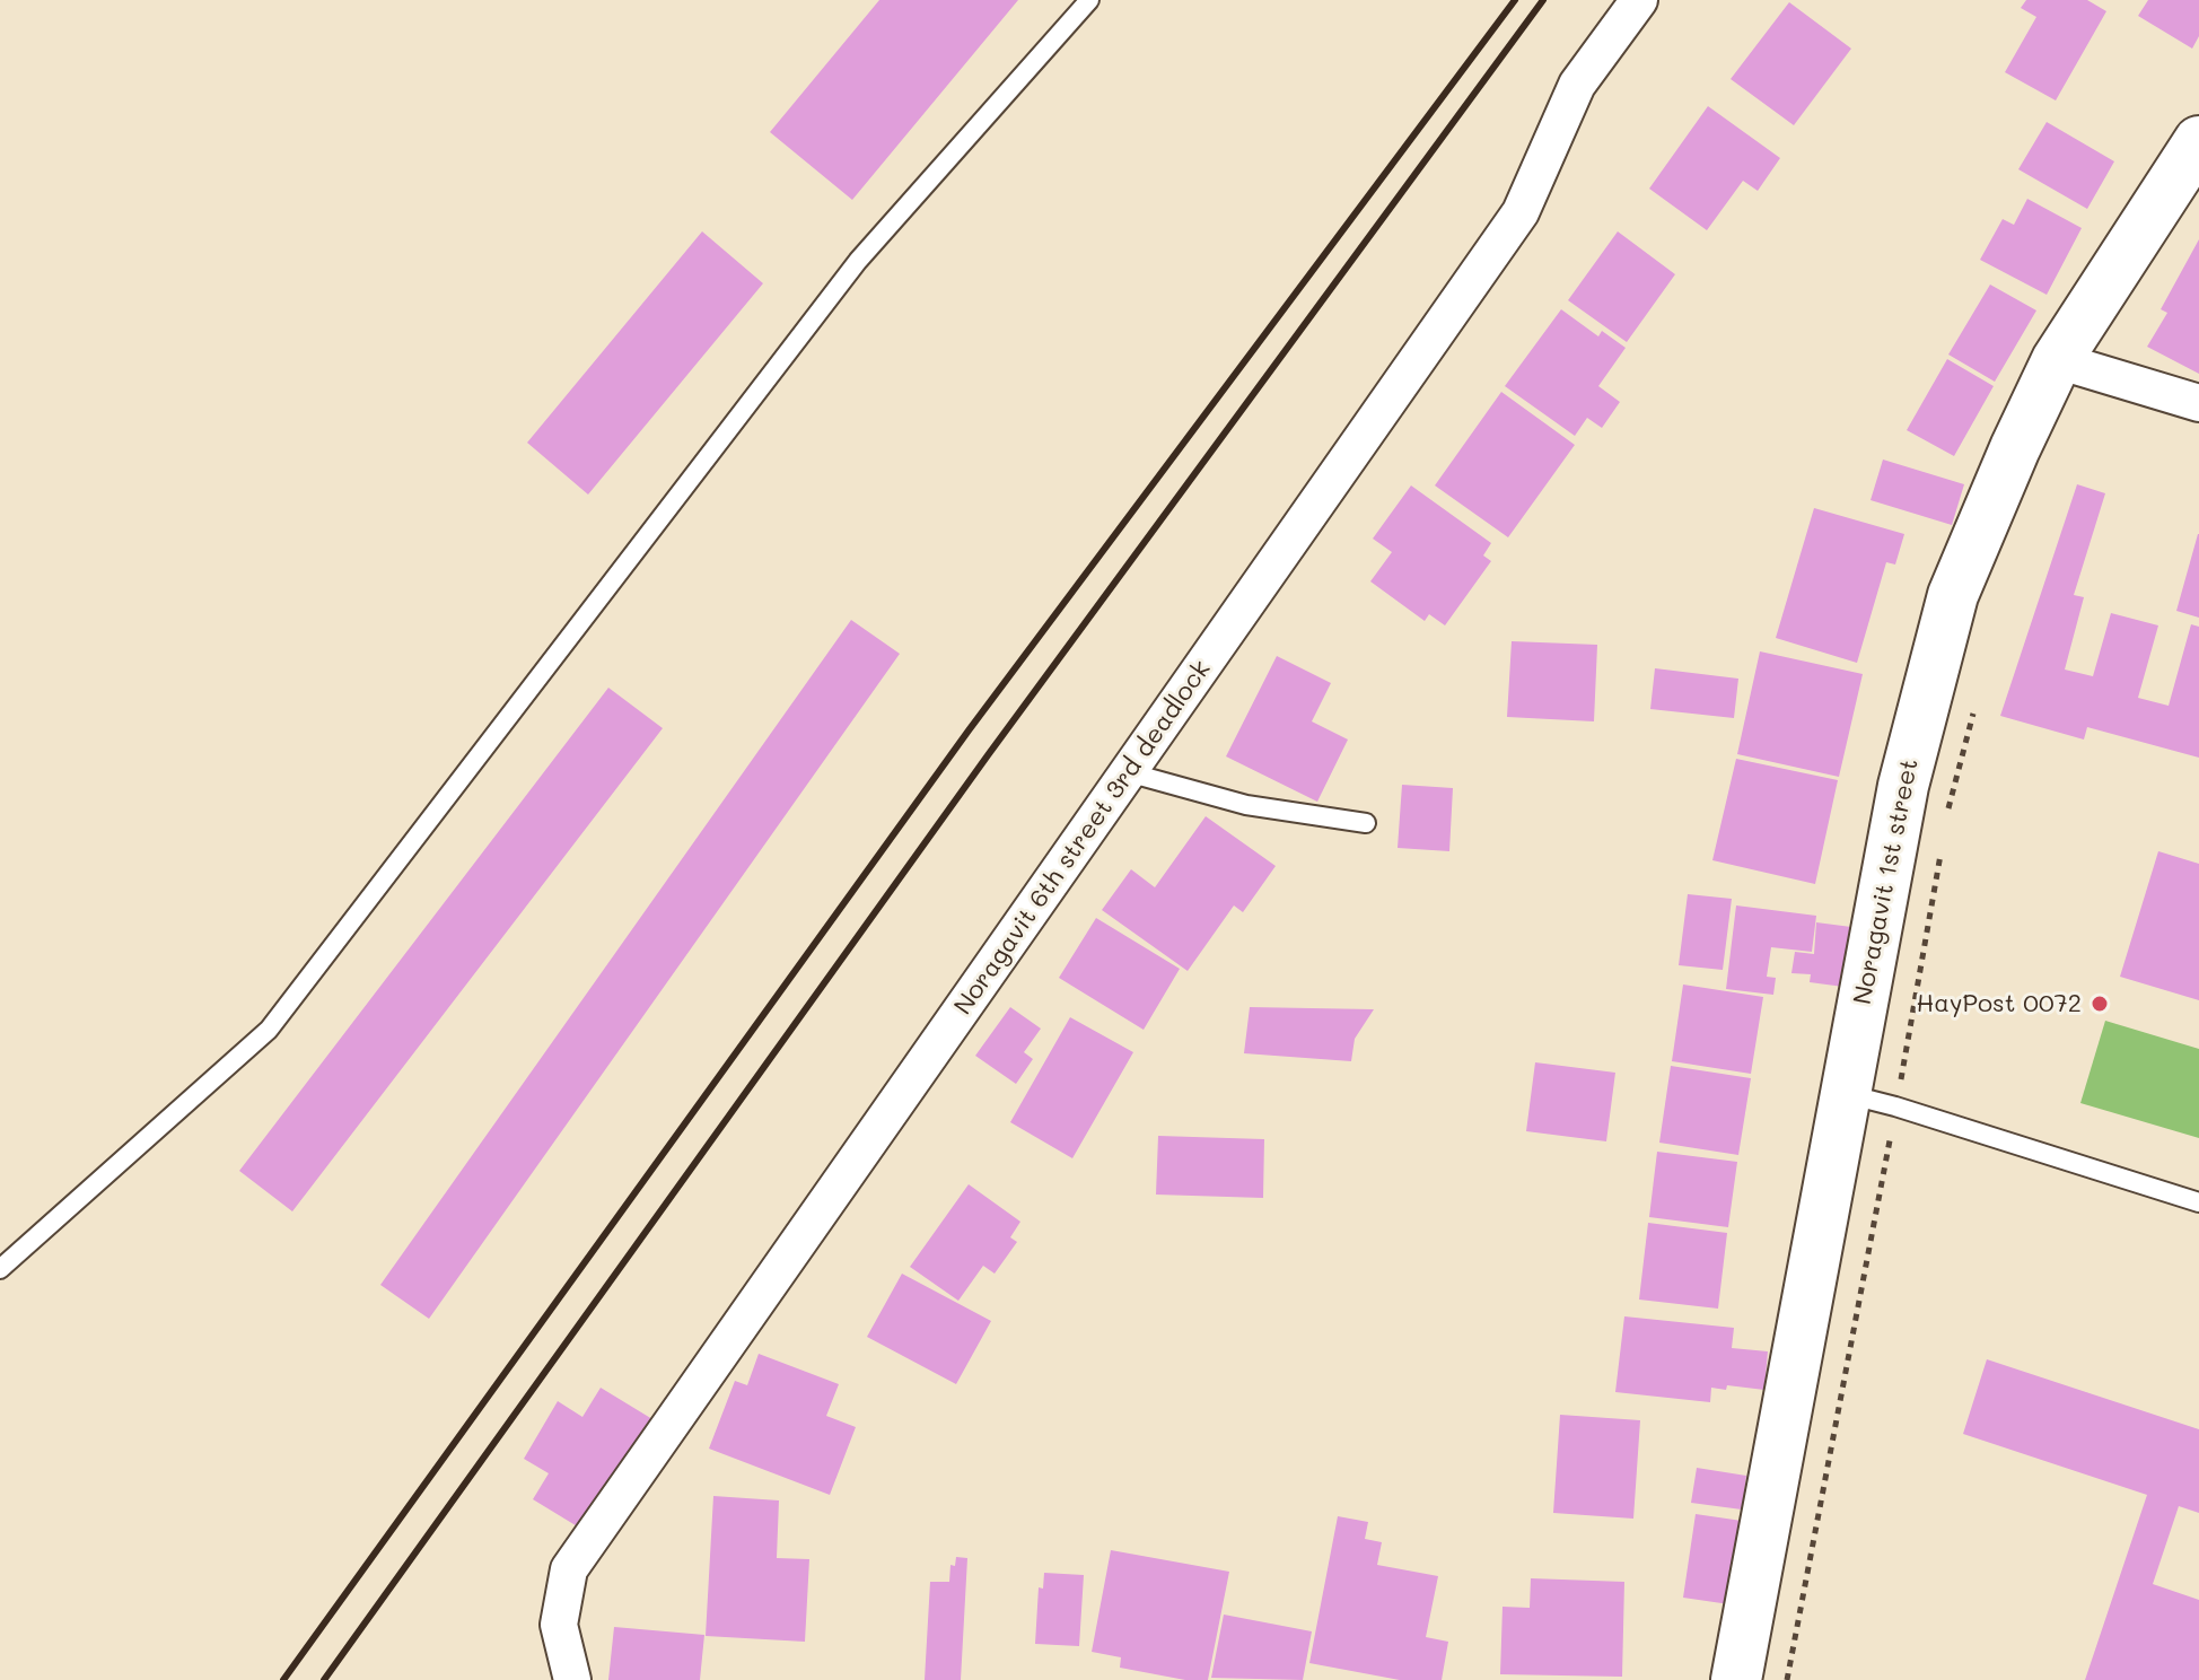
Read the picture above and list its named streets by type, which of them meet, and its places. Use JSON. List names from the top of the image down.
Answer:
{
  "streets": {
    "main road": ["Noragavit 1st street"],
    "street": ["Noragavit 6th street 3rd deadlock"]
  },
  "places": ["HayPost 0072"]
}
